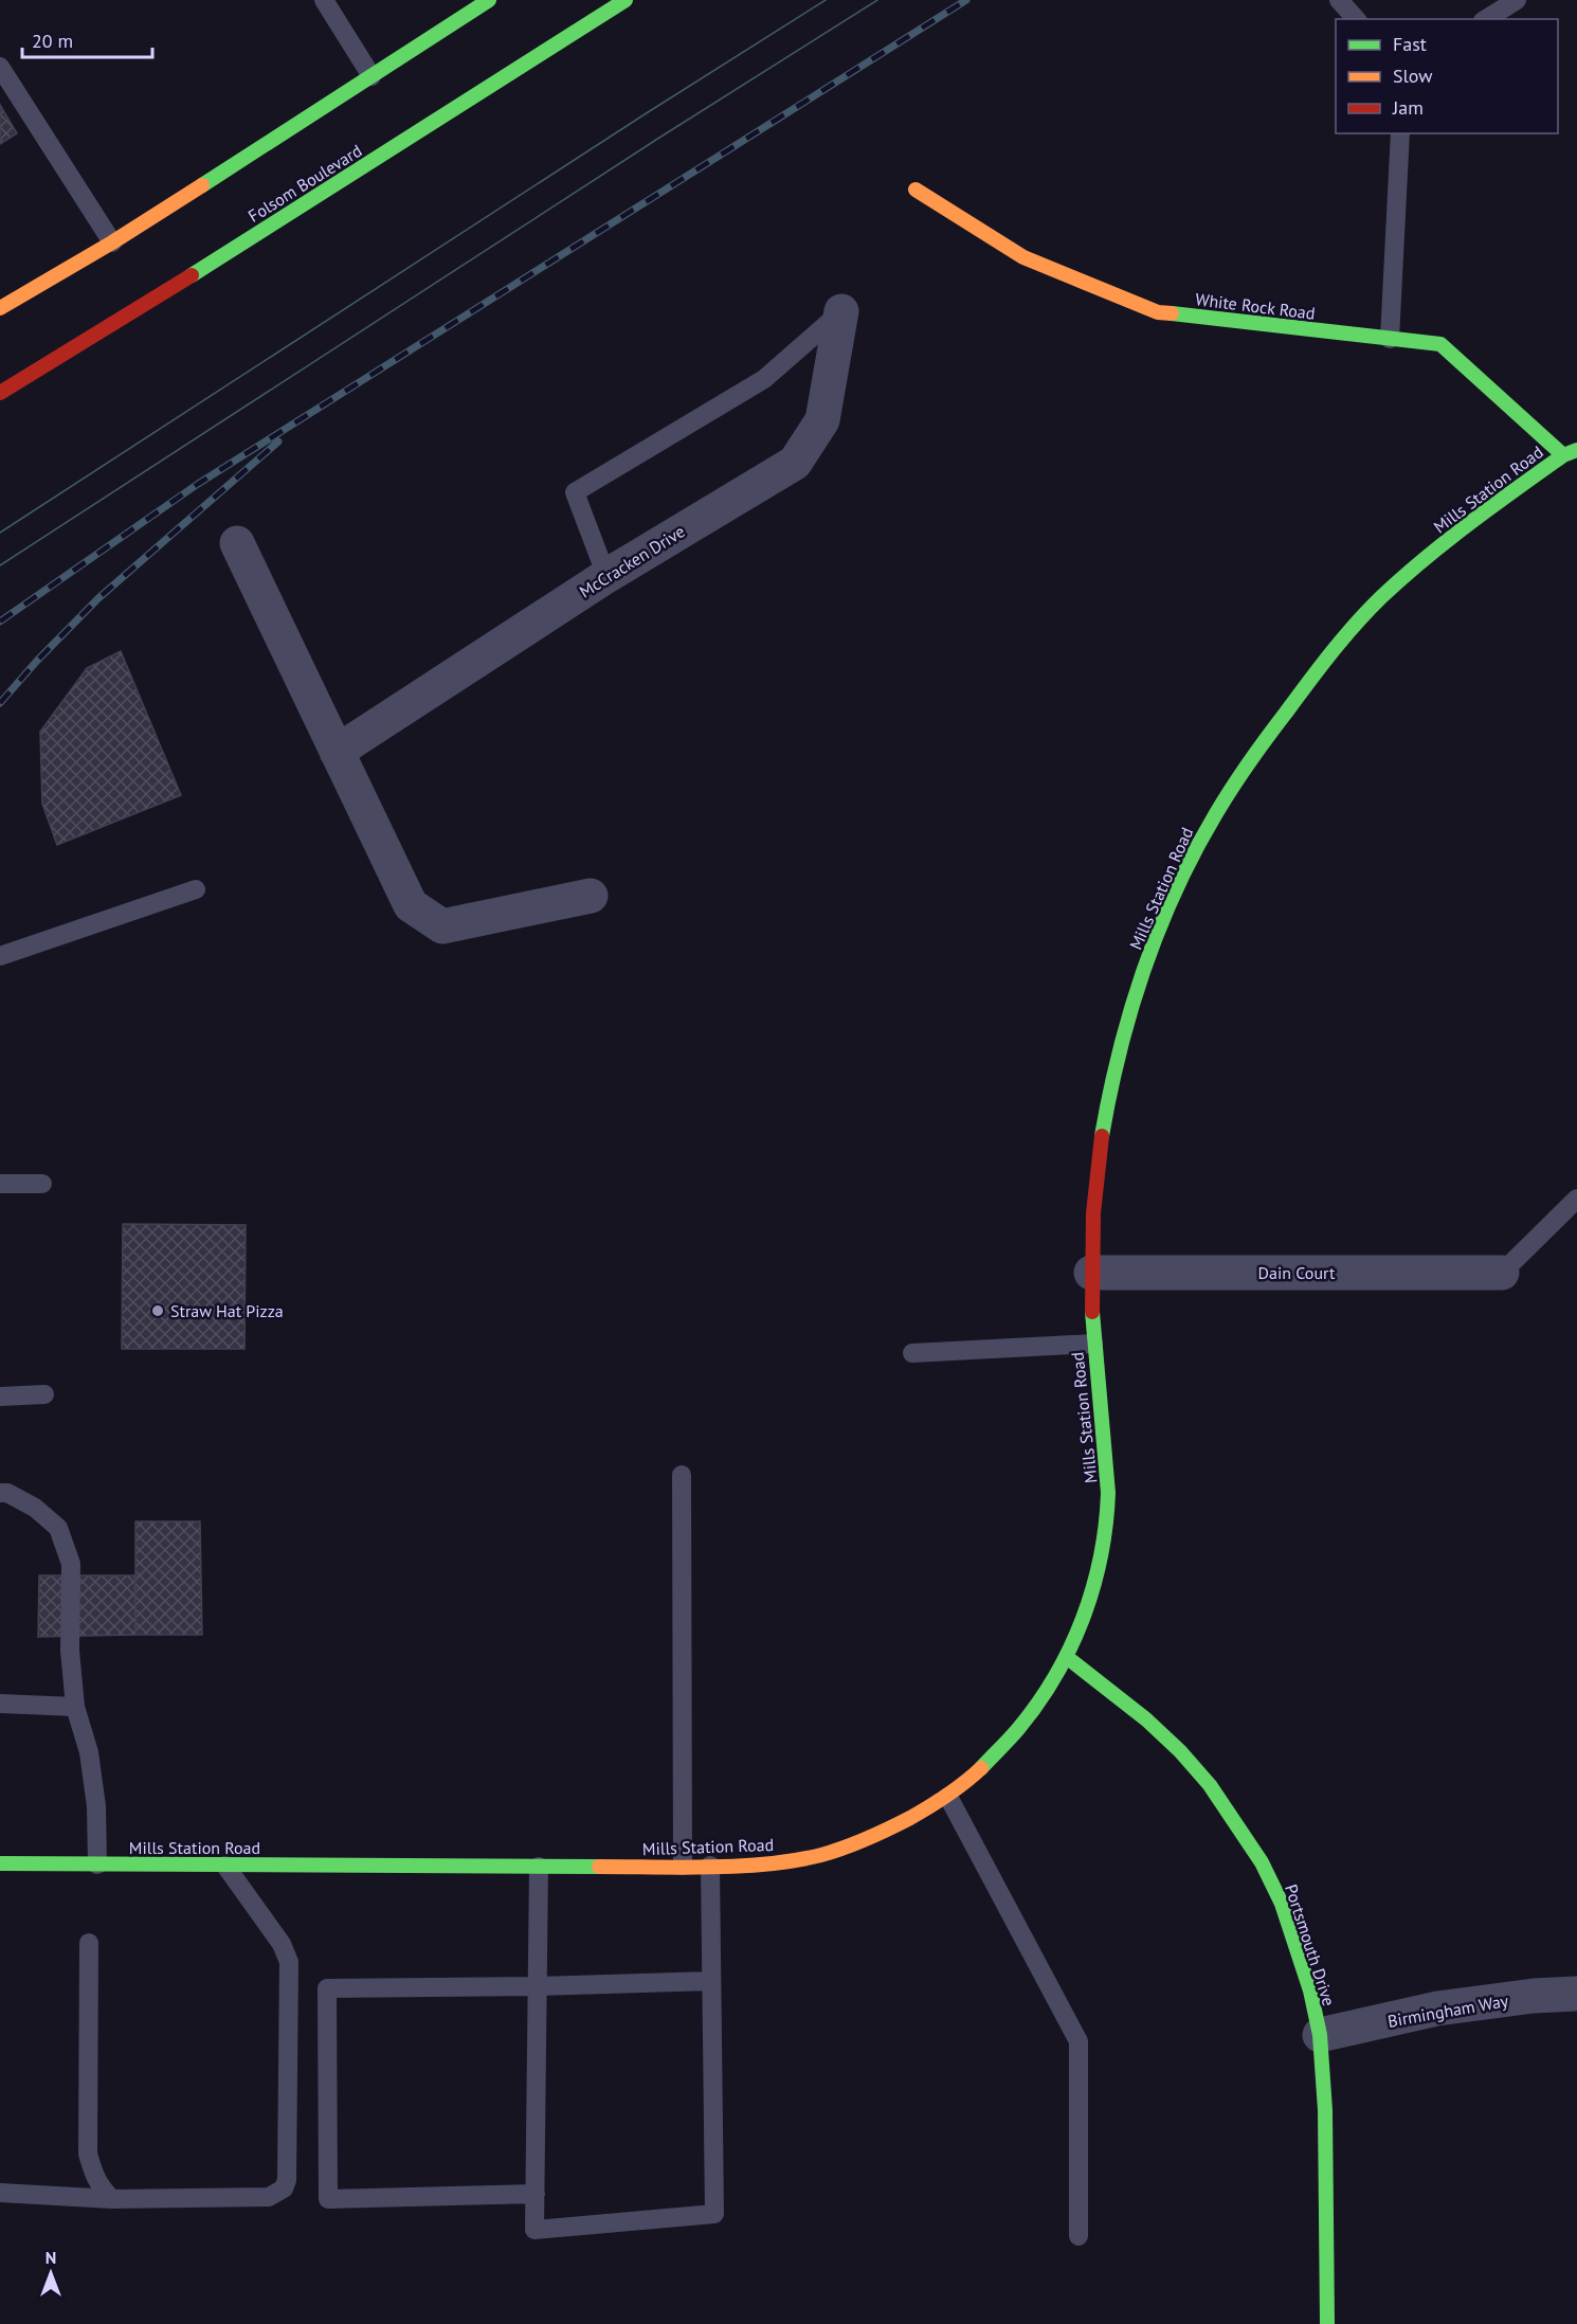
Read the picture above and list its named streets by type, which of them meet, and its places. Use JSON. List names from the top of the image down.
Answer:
{
  "streets": {
    "street": [
      "Folsom Boulevard",
      "White Rock Road",
      "Mills Station Road",
      "McCracken Drive",
      "Dain Court",
      "Portsmouth Drive",
      "Birmingham Way"
    ]
  },
  "crossings": [
    ["White Rock Road", "Mills Station Road"],
    ["Mills Station Road", "Dain Court"],
    ["Mills Station Road", "Portsmouth Drive"],
    ["Portsmouth Drive", "Birmingham Way"]
  ],
  "places": ["Straw Hat Pizza"],
  "legend": ["Fast", "Slow", "Jam"],
  "scale_bar": "20 m",
  "north": "top"
}
